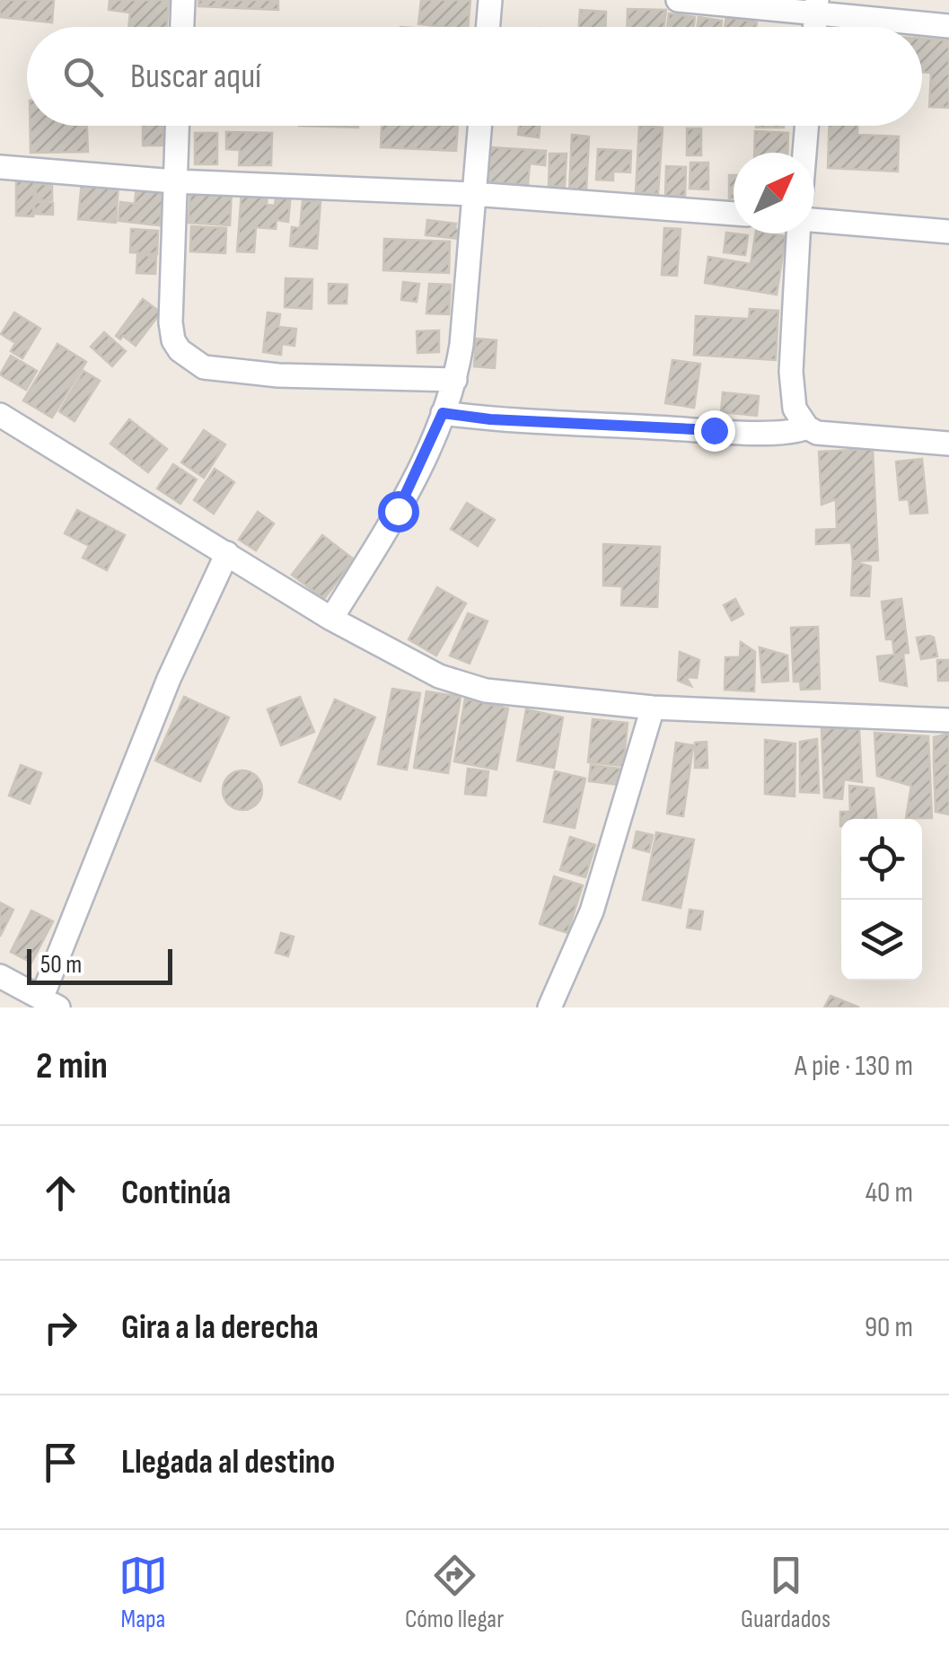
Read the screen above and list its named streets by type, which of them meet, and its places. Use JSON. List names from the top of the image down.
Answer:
{
  "scale_bar": "50 m",
  "north": "top right",
  "page": {
    "search": "Buscar aquí",
    "scale": "50 m",
    "heading": ["2 min", "A pie · 130 m"],
    "list": [
      ["Continúa", "40 m"],
      ["Gira a la derecha", "90 m"],
      "Llegada al destino"
    ],
    "nav": ["Mapa", "Cómo llegar", "Guardados"]
  }
}
